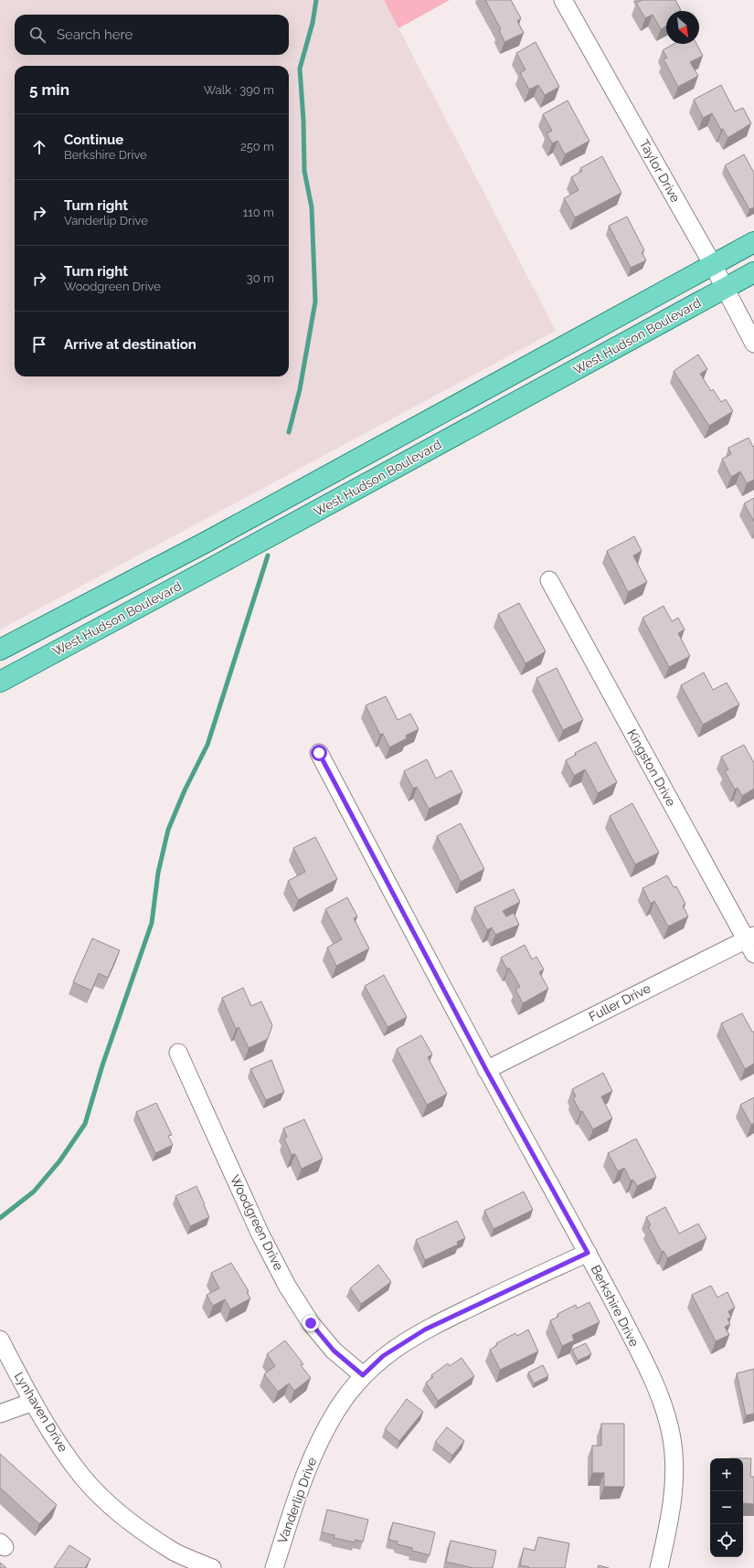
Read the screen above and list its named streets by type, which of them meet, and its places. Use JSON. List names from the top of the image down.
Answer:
{
  "streets": {
    "main road": ["West Hudson Boulevard"],
    "street": [
      "Taylor Drive",
      "Kingston Drive",
      "Fuller Drive",
      "Woodgreen Drive",
      "Berkshire Drive",
      "Lynhaven Drive",
      "Vanderlip Drive"
    ]
  },
  "crossings": [
    ["Taylor Drive", "West Hudson Boulevard"],
    ["Kingston Drive", "Fuller Drive"],
    ["Fuller Drive", "Berkshire Drive"],
    ["Woodgreen Drive", "Vanderlip Drive"],
    ["Berkshire Drive", "Vanderlip Drive"]
  ],
  "north": "bottom right",
  "page": {
    "search": "Search here",
    "heading": ["5 min", "Walk · 390 m"],
    "list": [
      ["Continue", "Berkshire Drive", "250 m"],
      ["Turn right", "Vanderlip Drive", "110 m"],
      ["Turn right", "Woodgreen Drive", "30 m"],
      "Arrive at destination"
    ],
    "map_buttons": ["+", "−"]
  }
}
